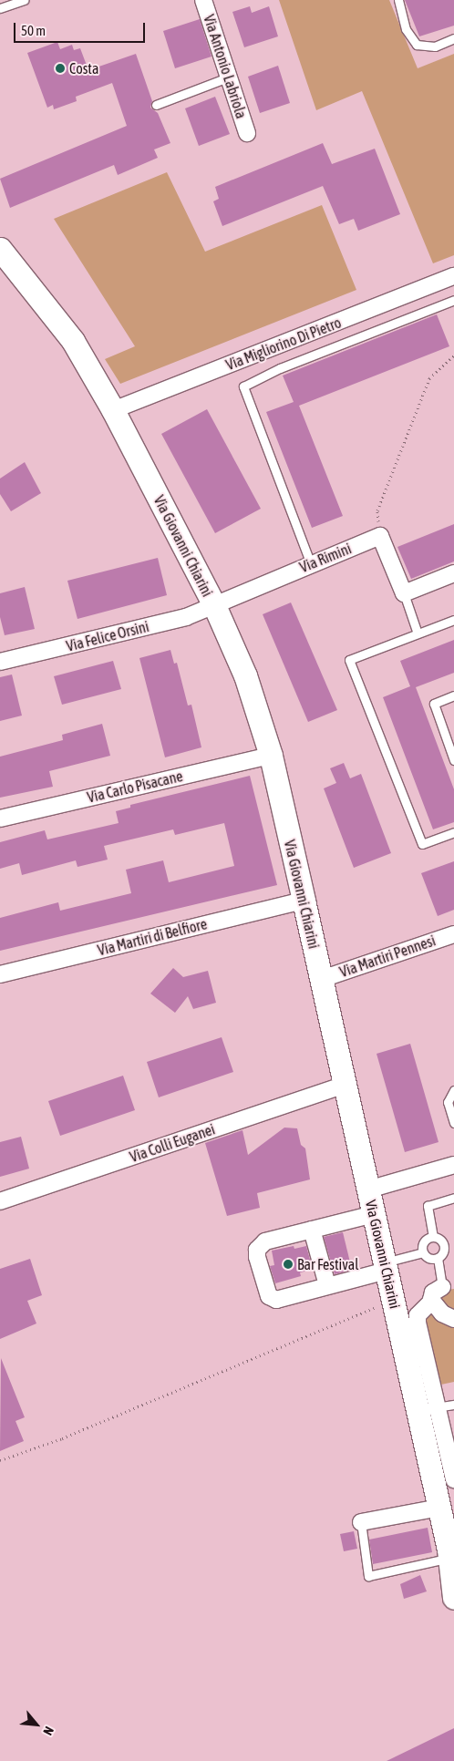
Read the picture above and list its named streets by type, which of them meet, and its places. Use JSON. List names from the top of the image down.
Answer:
{
  "streets": {
    "main road": ["Via Giovanni Chiarini"],
    "street": [
      "Via Antonio Labriola",
      "Via Migliorino Di Pietro",
      "Via Rimini",
      "Via Felice Orsini",
      "Via Carlo Pisacane",
      "Via Martiri di Belfiore",
      "Via Martiri Pennesi",
      "Via Colli Euganei"
    ]
  },
  "crossings": [
    ["Via Migliorino Di Pietro", "Via Giovanni Chiarini"],
    ["Via Giovanni Chiarini", "Via Rimini"],
    ["Via Giovanni Chiarini", "Via Felice Orsini"],
    ["Via Giovanni Chiarini", "Via Carlo Pisacane"],
    ["Via Giovanni Chiarini", "Via Martiri di Belfiore"],
    ["Via Giovanni Chiarini", "Via Martiri Pennesi"],
    ["Via Giovanni Chiarini", "Via Colli Euganei"],
    ["Via Rimini", "Via Felice Orsini"]
  ],
  "places": ["Costa", "Bar Festival"],
  "scale_bar": "50 m",
  "north": "bottom right"
}
